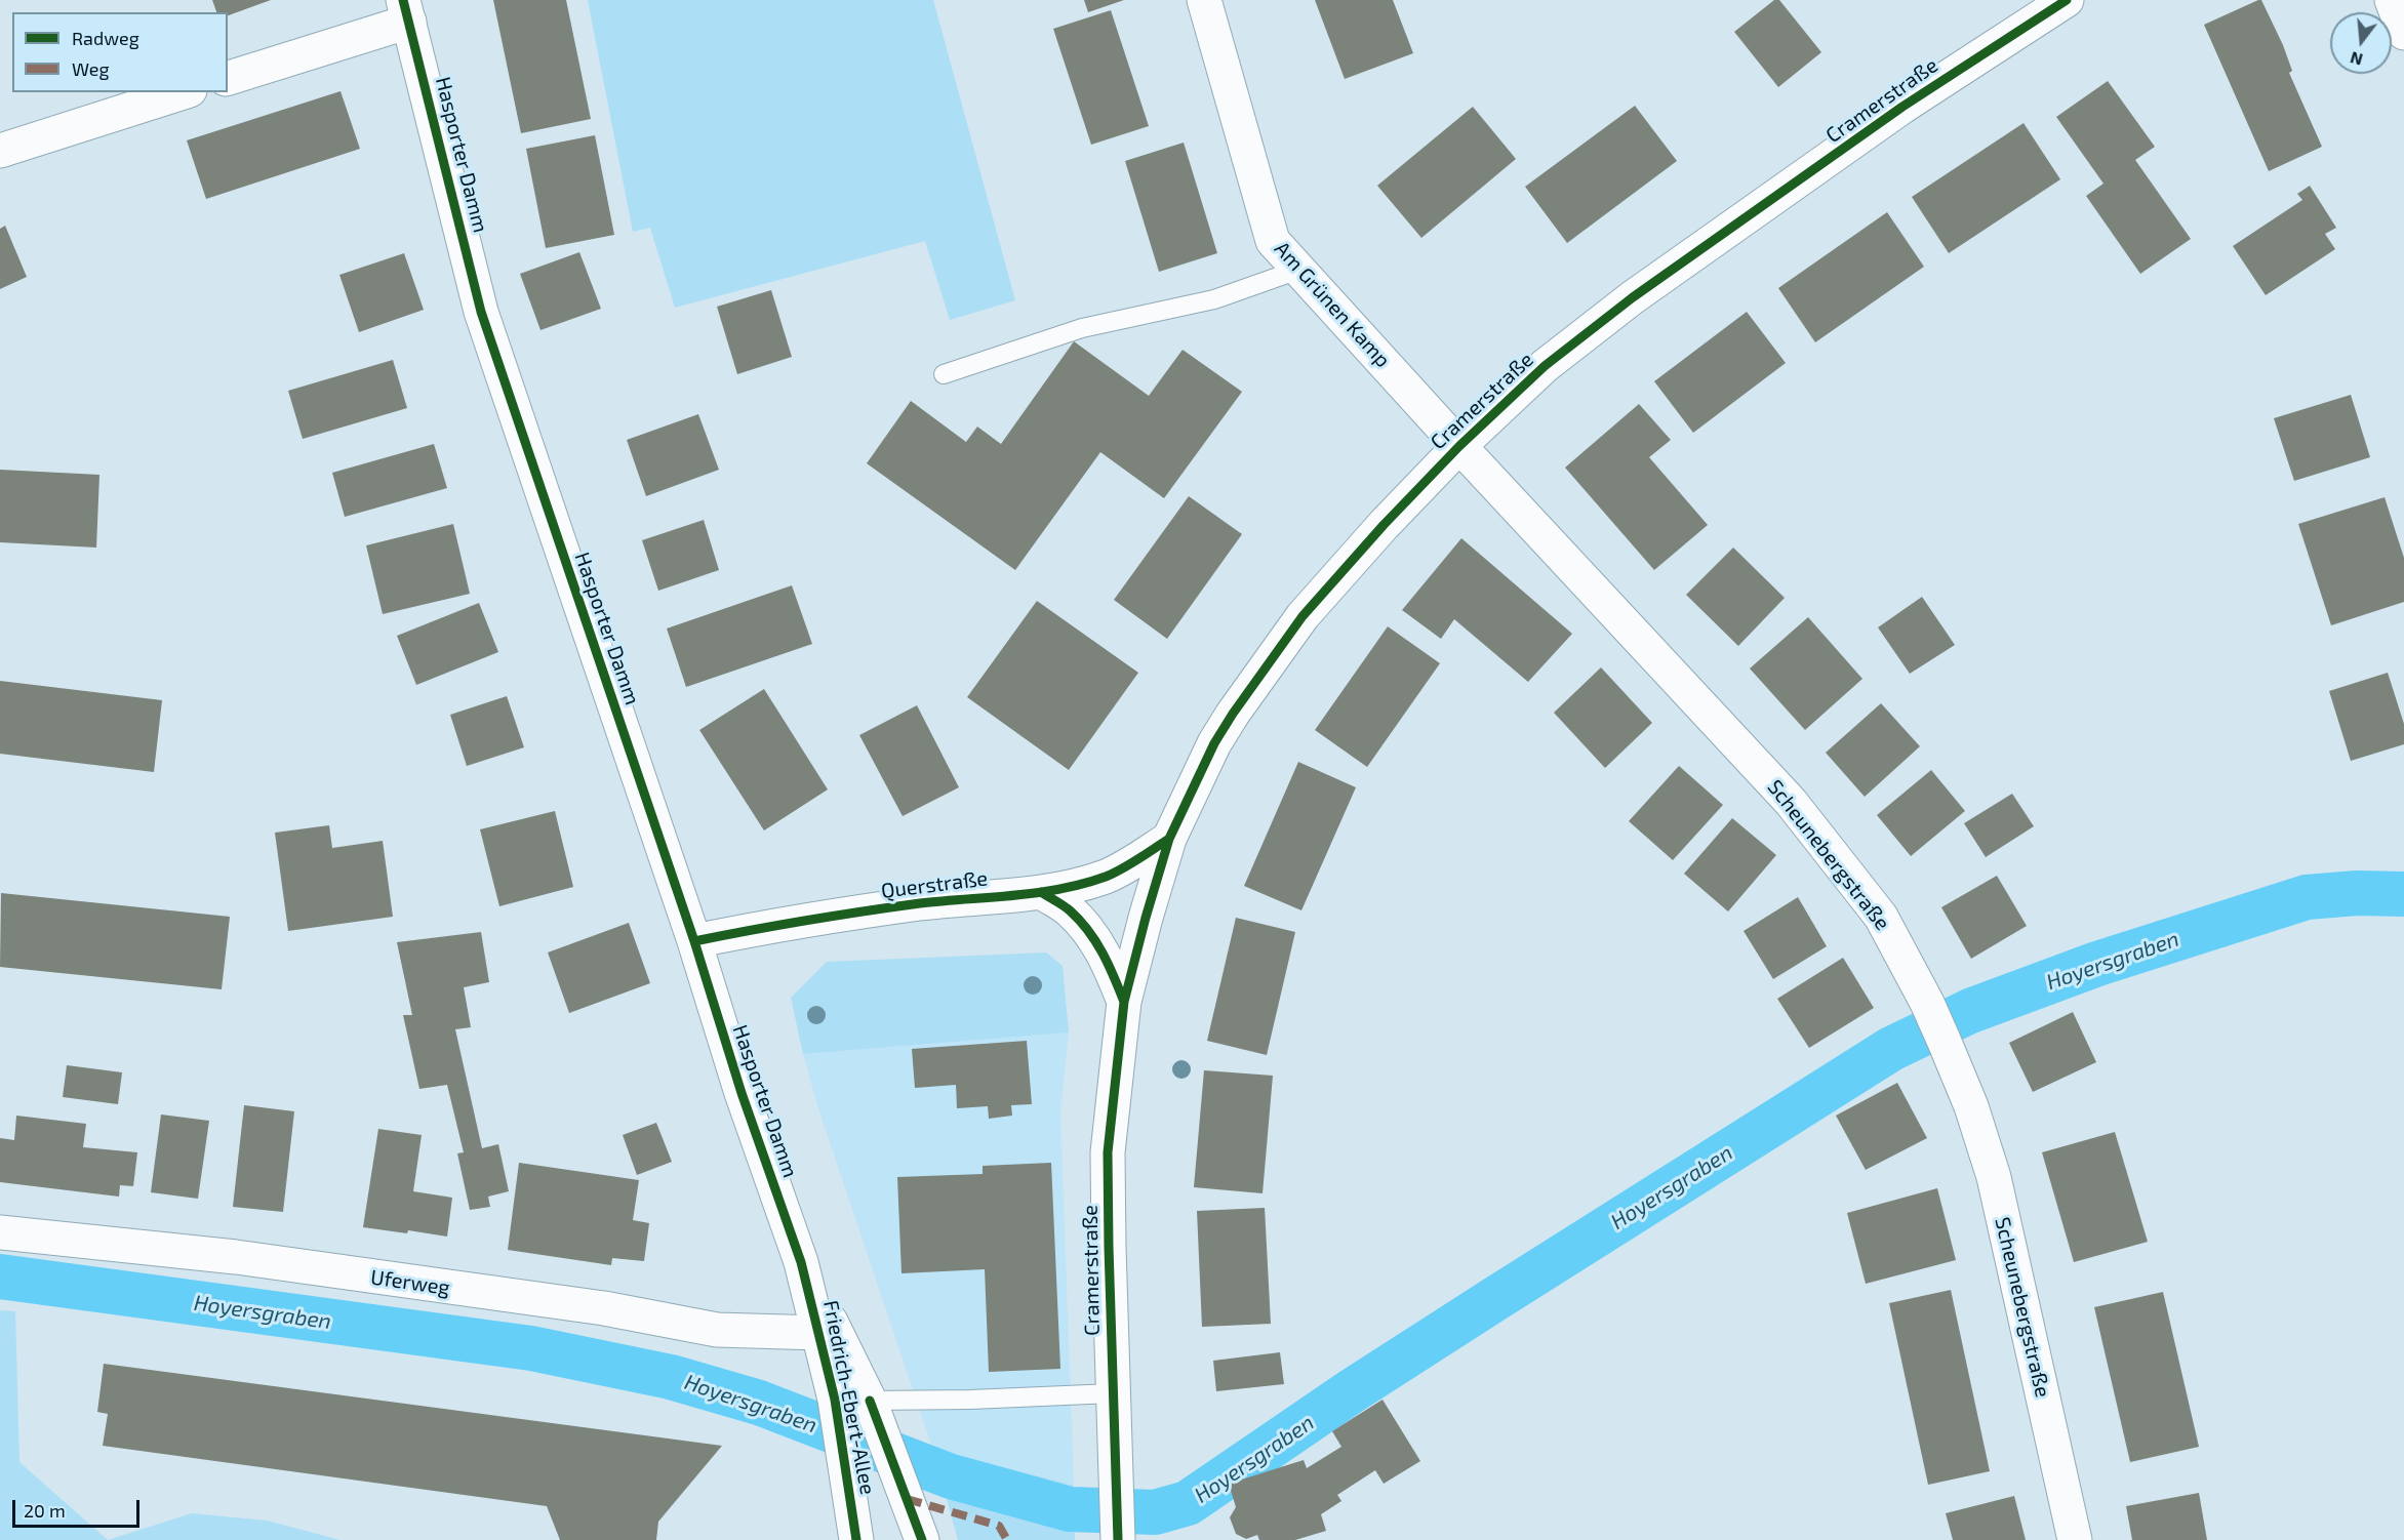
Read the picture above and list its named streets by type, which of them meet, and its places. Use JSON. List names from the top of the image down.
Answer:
{
  "streets": {
    "main road": [
      "Cramerstraße",
      "Hasporter Damm",
      "Am Grünen Kamp",
      "Scheunebergstraße",
      "Querstraße",
      "Uferweg",
      "Friedrich-Ebert-Allee"
    ]
  },
  "crossings": [
    ["Cramerstraße", "Am Grünen Kamp"],
    ["Cramerstraße", "Scheunebergstraße"],
    ["Cramerstraße", "Querstraße"],
    ["Hasporter Damm", "Querstraße"],
    ["Hasporter Damm", "Friedrich-Ebert-Allee"],
    ["Am Grünen Kamp", "Scheunebergstraße"],
    ["Uferweg", "Friedrich-Ebert-Allee"]
  ],
  "water": ["Hoyersgraben"],
  "legend": ["Radweg", "Weg"],
  "scale_bar": "20 m",
  "north": "bottom"
}
